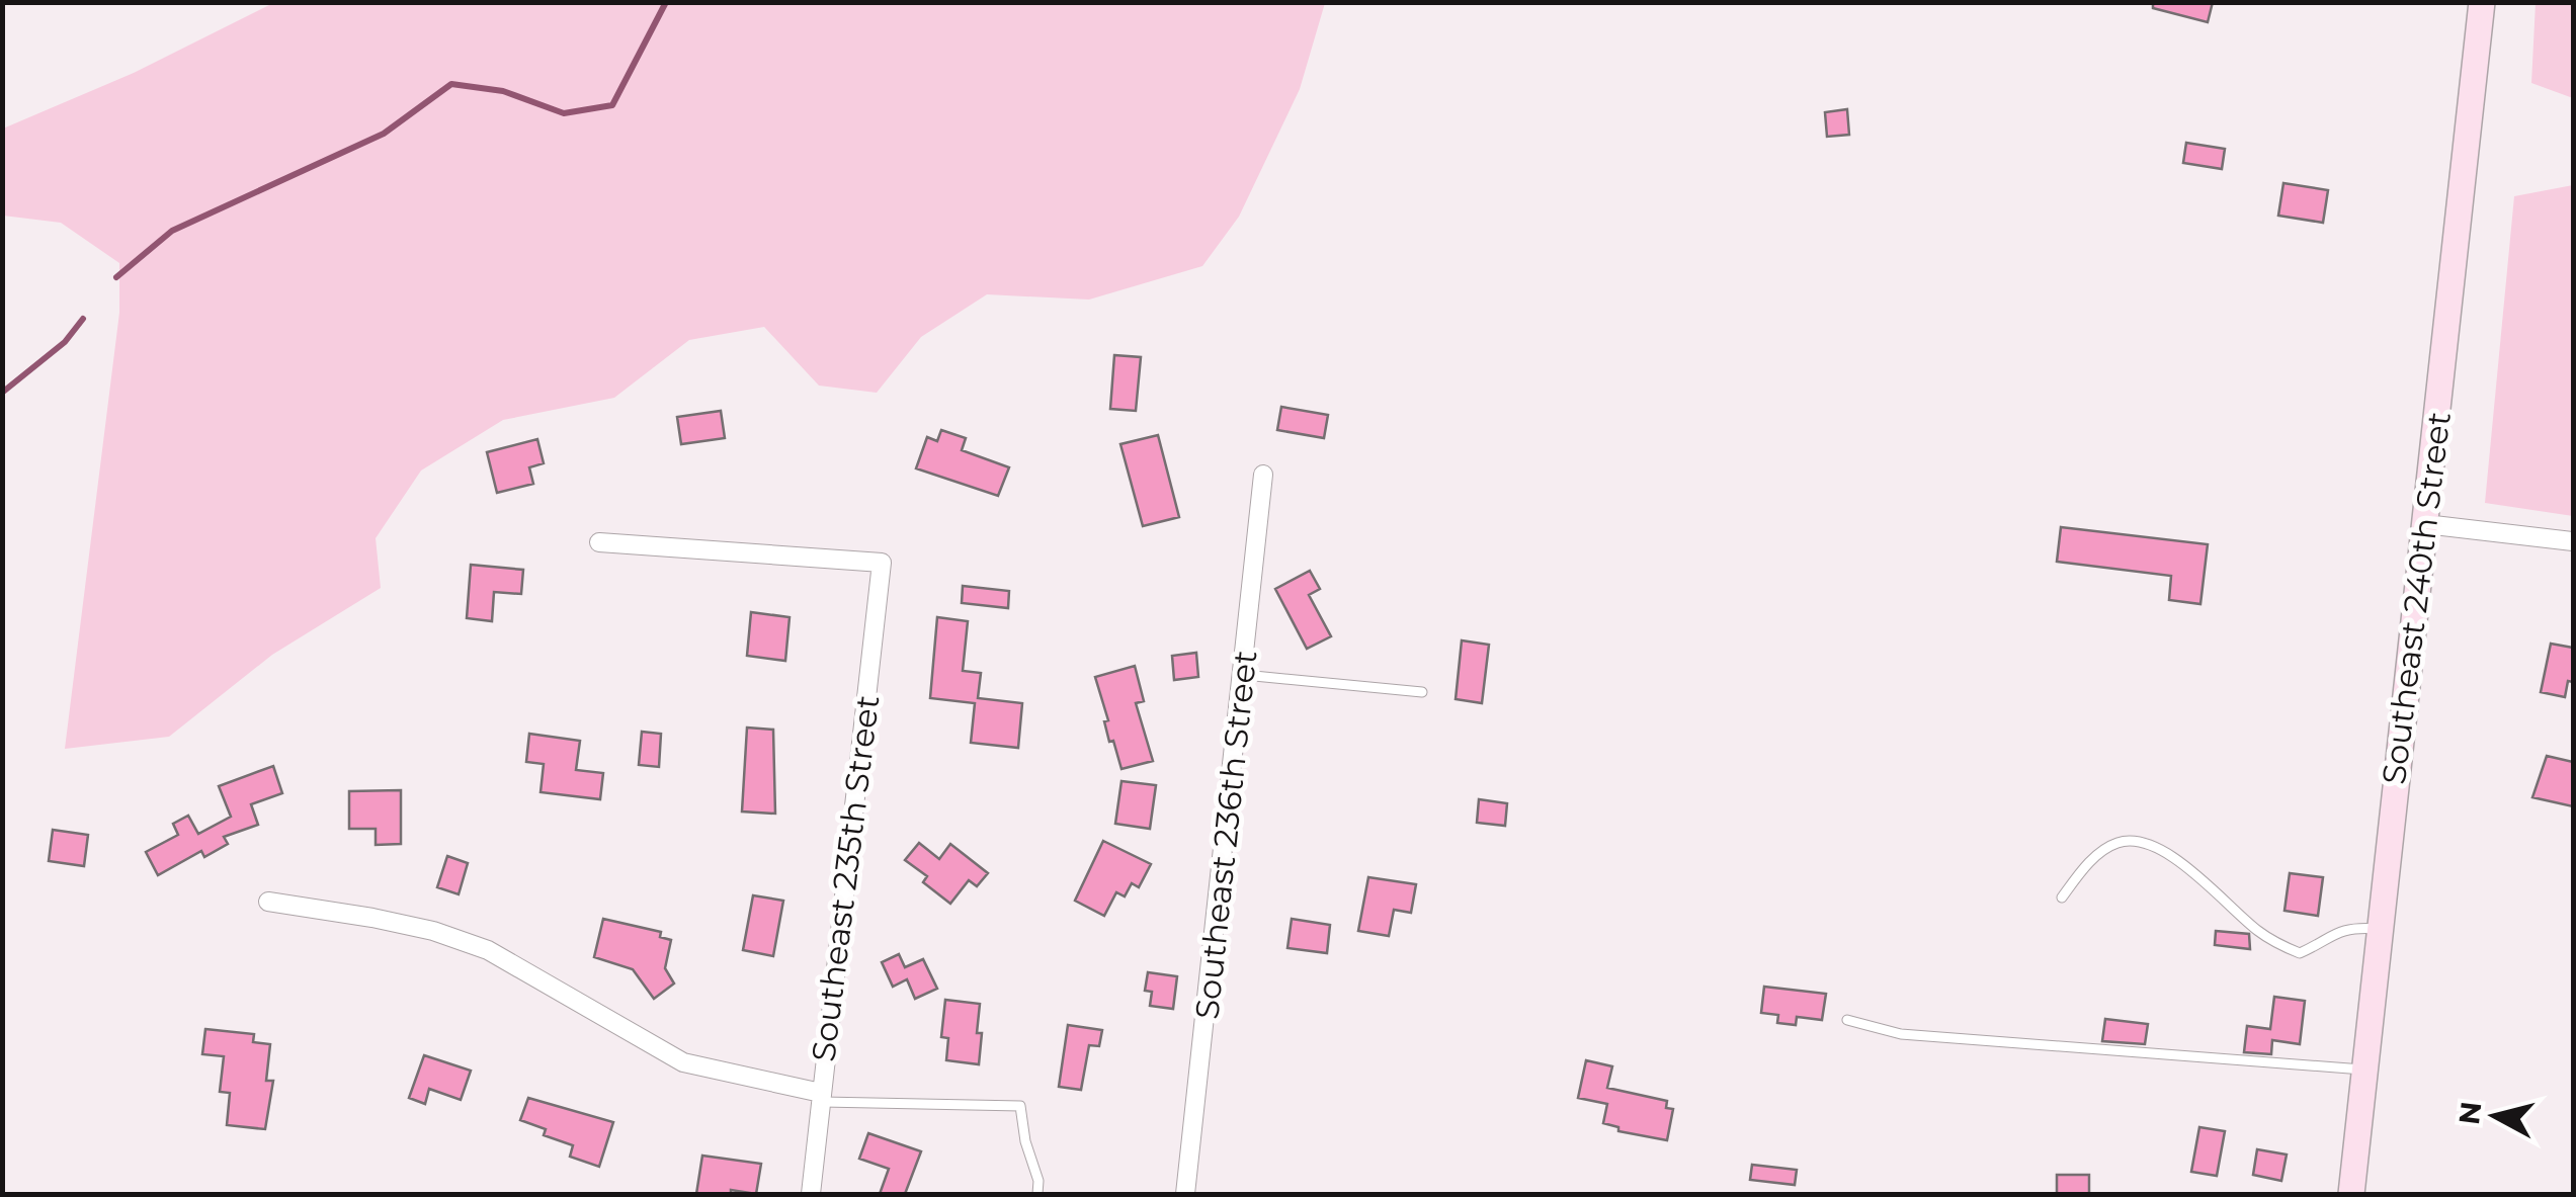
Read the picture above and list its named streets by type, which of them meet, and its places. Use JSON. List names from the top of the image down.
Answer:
{
  "streets": {
    "main road": ["Southeast 240th Street"],
    "street": ["Southeast 236th Street", "Southeast 235th Street"]
  },
  "north": "left"
}
